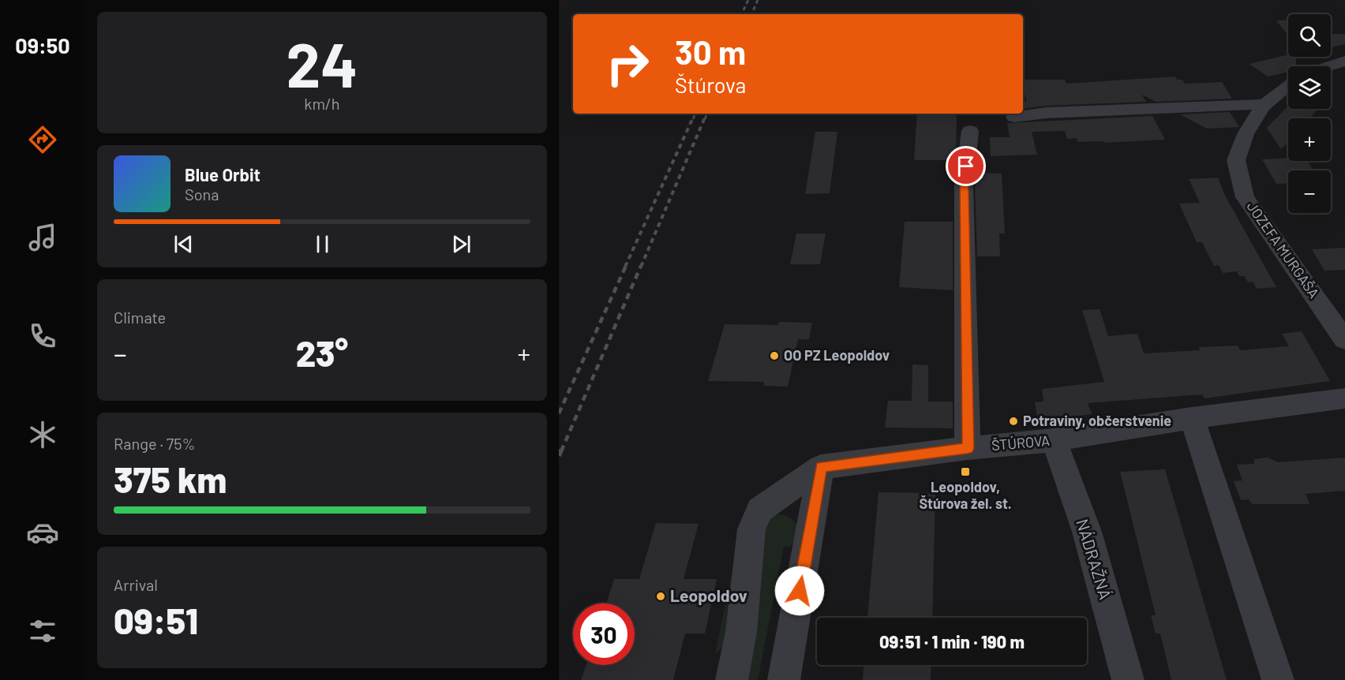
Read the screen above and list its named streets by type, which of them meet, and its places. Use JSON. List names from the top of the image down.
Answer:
{
  "streets": {
    "street": ["JOZEFA MURGAŠA", "ŠTÚROVA", "NÁDRAŽNÁ"]
  },
  "crossings": [
    ["ŠTÚROVA", "NÁDRAŽNÁ"]
  ],
  "places": {
    "other": ["OO PZ Leopoldov", "Potraviny, občerstvenie", "Leopoldov"],
    "transit": ["Leopoldov, Štúrova žel. st."]
  },
  "page": {
    "tabs": "09:50",
    "tile": [
      ["24", "km/h"],
      "Climate",
      ["Range · 75%", "375 km"],
      ["Arrival", "09:51"]
    ],
    "map_buttons": ["+", "−"],
    "turn": ["30 m", "Štúrova"],
    "song": ["Blue Orbit", "Sona"],
    "heat": ["−", "23°", "+"],
    "limit": "30",
    "trip": "09:51 · 1 min · 190 m"
  }
}
